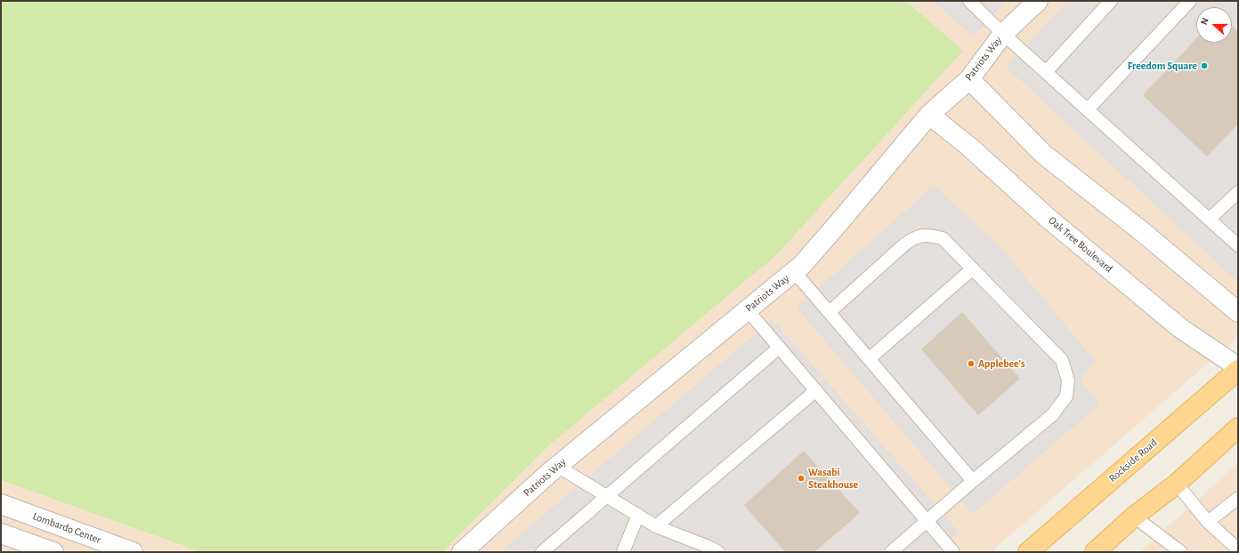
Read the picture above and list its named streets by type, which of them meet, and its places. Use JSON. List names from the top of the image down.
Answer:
{
  "streets": {
    "main road": ["Rockside Road"],
    "street": ["Patriots Way", "Oak Tree Boulevard", "Lombardo Center"]
  },
  "crossings": [
    ["Patriots Way", "Oak Tree Boulevard"]
  ],
  "places": ["Freedom Square", "Applebee's", "Wasabi Steakhouse"],
  "north": "left"
}
